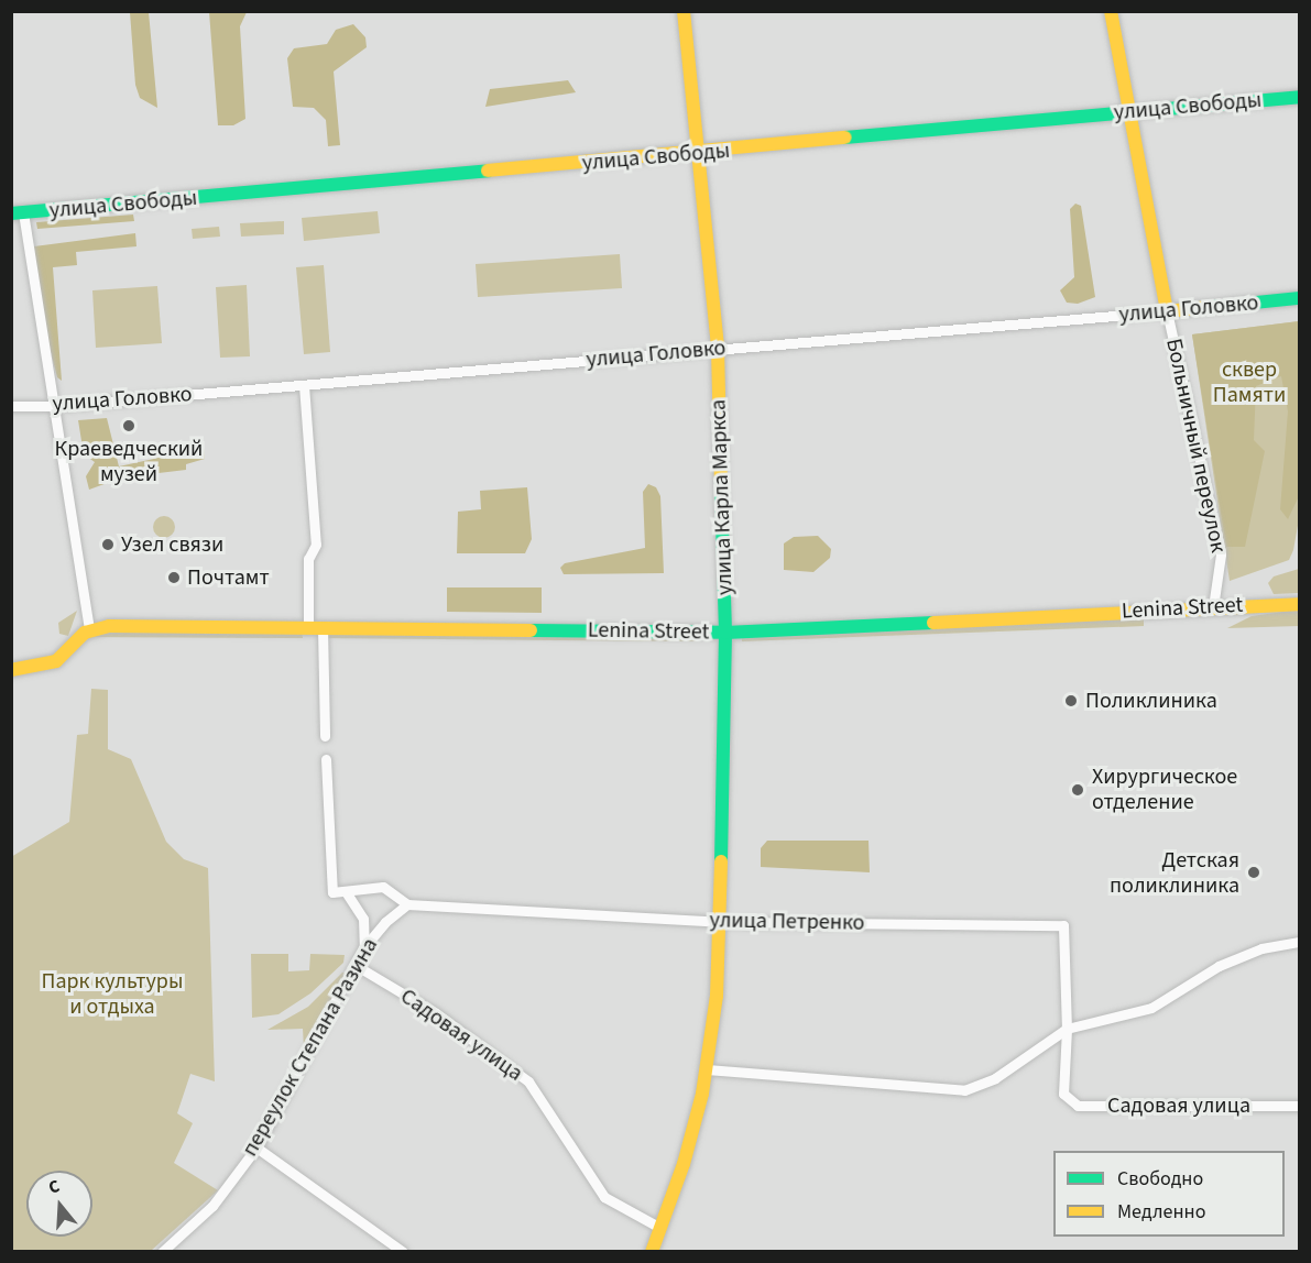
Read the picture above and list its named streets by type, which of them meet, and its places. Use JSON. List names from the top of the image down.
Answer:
{
  "streets": {
    "street": [
      "улица Свободы",
      "улица Головко",
      "Больничный переулок",
      "улица Карла Маркса",
      "Lenina Street",
      "улица Петренко",
      "Садовая улица",
      "переулок Степана Разина"
    ]
  },
  "crossings": [
    ["улица Свободы", "Больничный переулок"],
    ["улица Свободы", "улица Карла Маркса"],
    ["улица Головко", "Больничный переулок"],
    ["улица Головко", "улица Карла Маркса"],
    ["Больничный переулок", "Lenina Street"],
    ["улица Карла Маркса", "Lenina Street"],
    ["улица Карла Маркса", "улица Петренко"],
    ["улица Карла Маркса", "Садовая улица"],
    ["улица Петренко", "Садовая улица"],
    ["улица Петренко", "переулок Степана Разина"],
    ["Садовая улица", "переулок Степана Разина"]
  ],
  "parks": ["сквер Памяти", "Парк культуры и отдыха"],
  "places": [
    "Краеведческий музей",
    "Узел связи",
    "Почтамт",
    "Поликлиника",
    "Хирургическое отделение",
    "Детская поликлиника"
  ],
  "legend": ["Свободно", "Медленно"],
  "north": "top"
}
